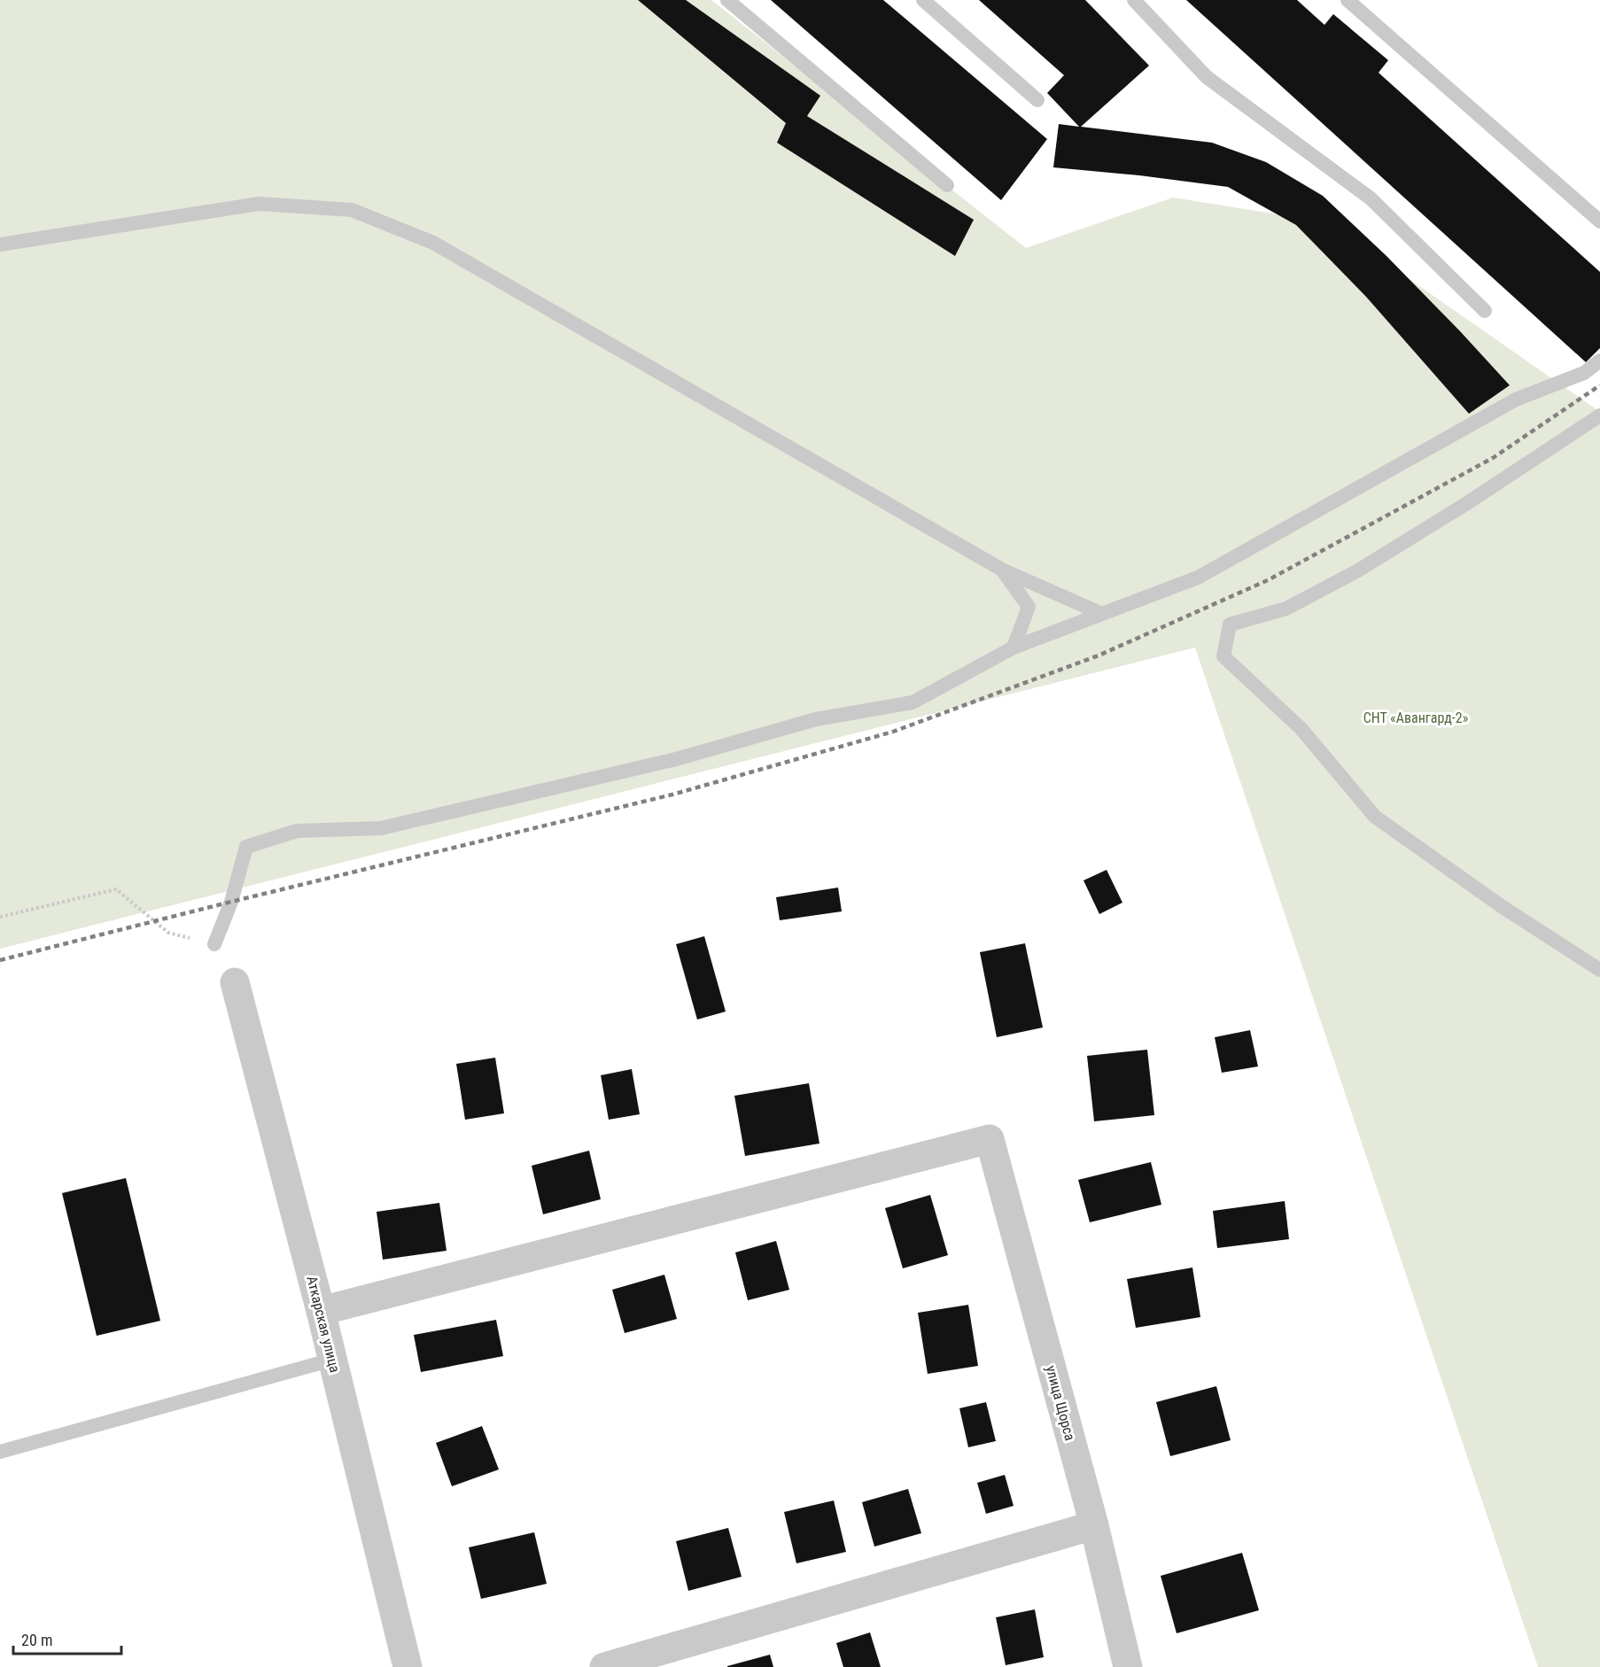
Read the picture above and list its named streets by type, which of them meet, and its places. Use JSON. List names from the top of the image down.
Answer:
{
  "streets": {
    "street": ["Аткарская улица", "улица Щорса"]
  },
  "crossings": [
    ["Аткарская улица", "улица Щорса"]
  ],
  "parks": ["СНТ «Авангард-2»"],
  "scale_bar": "20 m"
}
